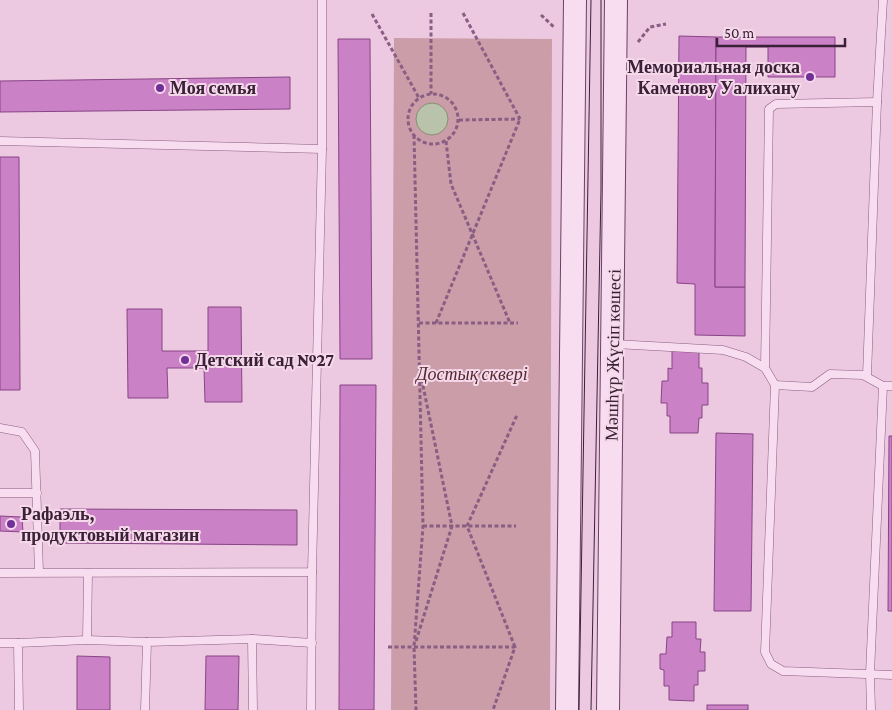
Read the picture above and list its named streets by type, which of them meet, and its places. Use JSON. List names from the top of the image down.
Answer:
{
  "streets": {
    "street": ["Мәшһүр Жүсіп көшесі"]
  },
  "parks": ["Достық сквері"],
  "places": [
    "Мемориальная доска Каменову Уалихану",
    "Моя семья",
    "Детский сад №27",
    "Рафаэль, продуктовый магазин"
  ],
  "scale_bar": "50 m"
}
